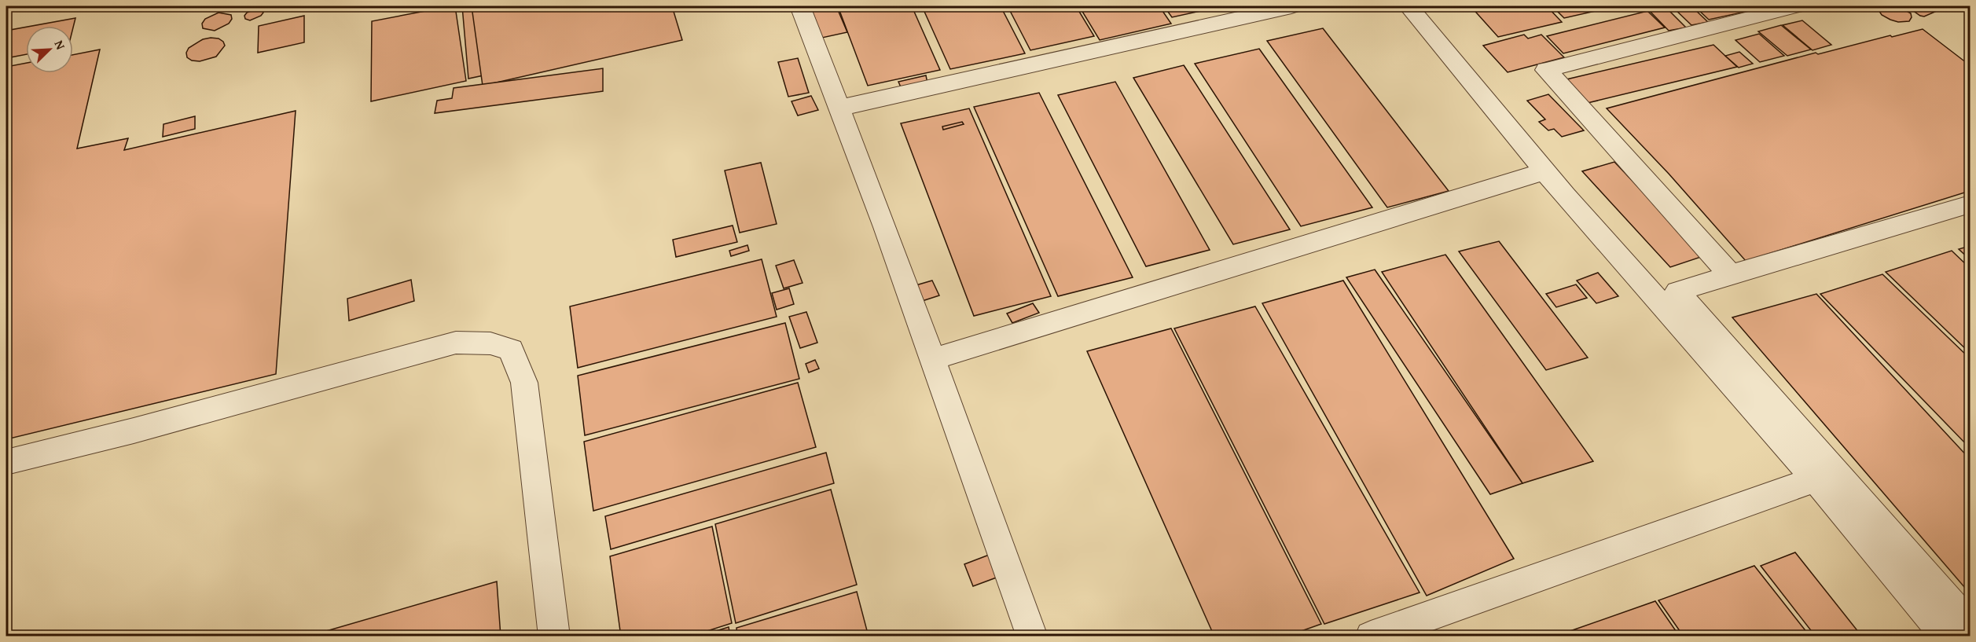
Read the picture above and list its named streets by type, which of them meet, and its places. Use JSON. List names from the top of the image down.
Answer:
{
  "north": "top right"
}
